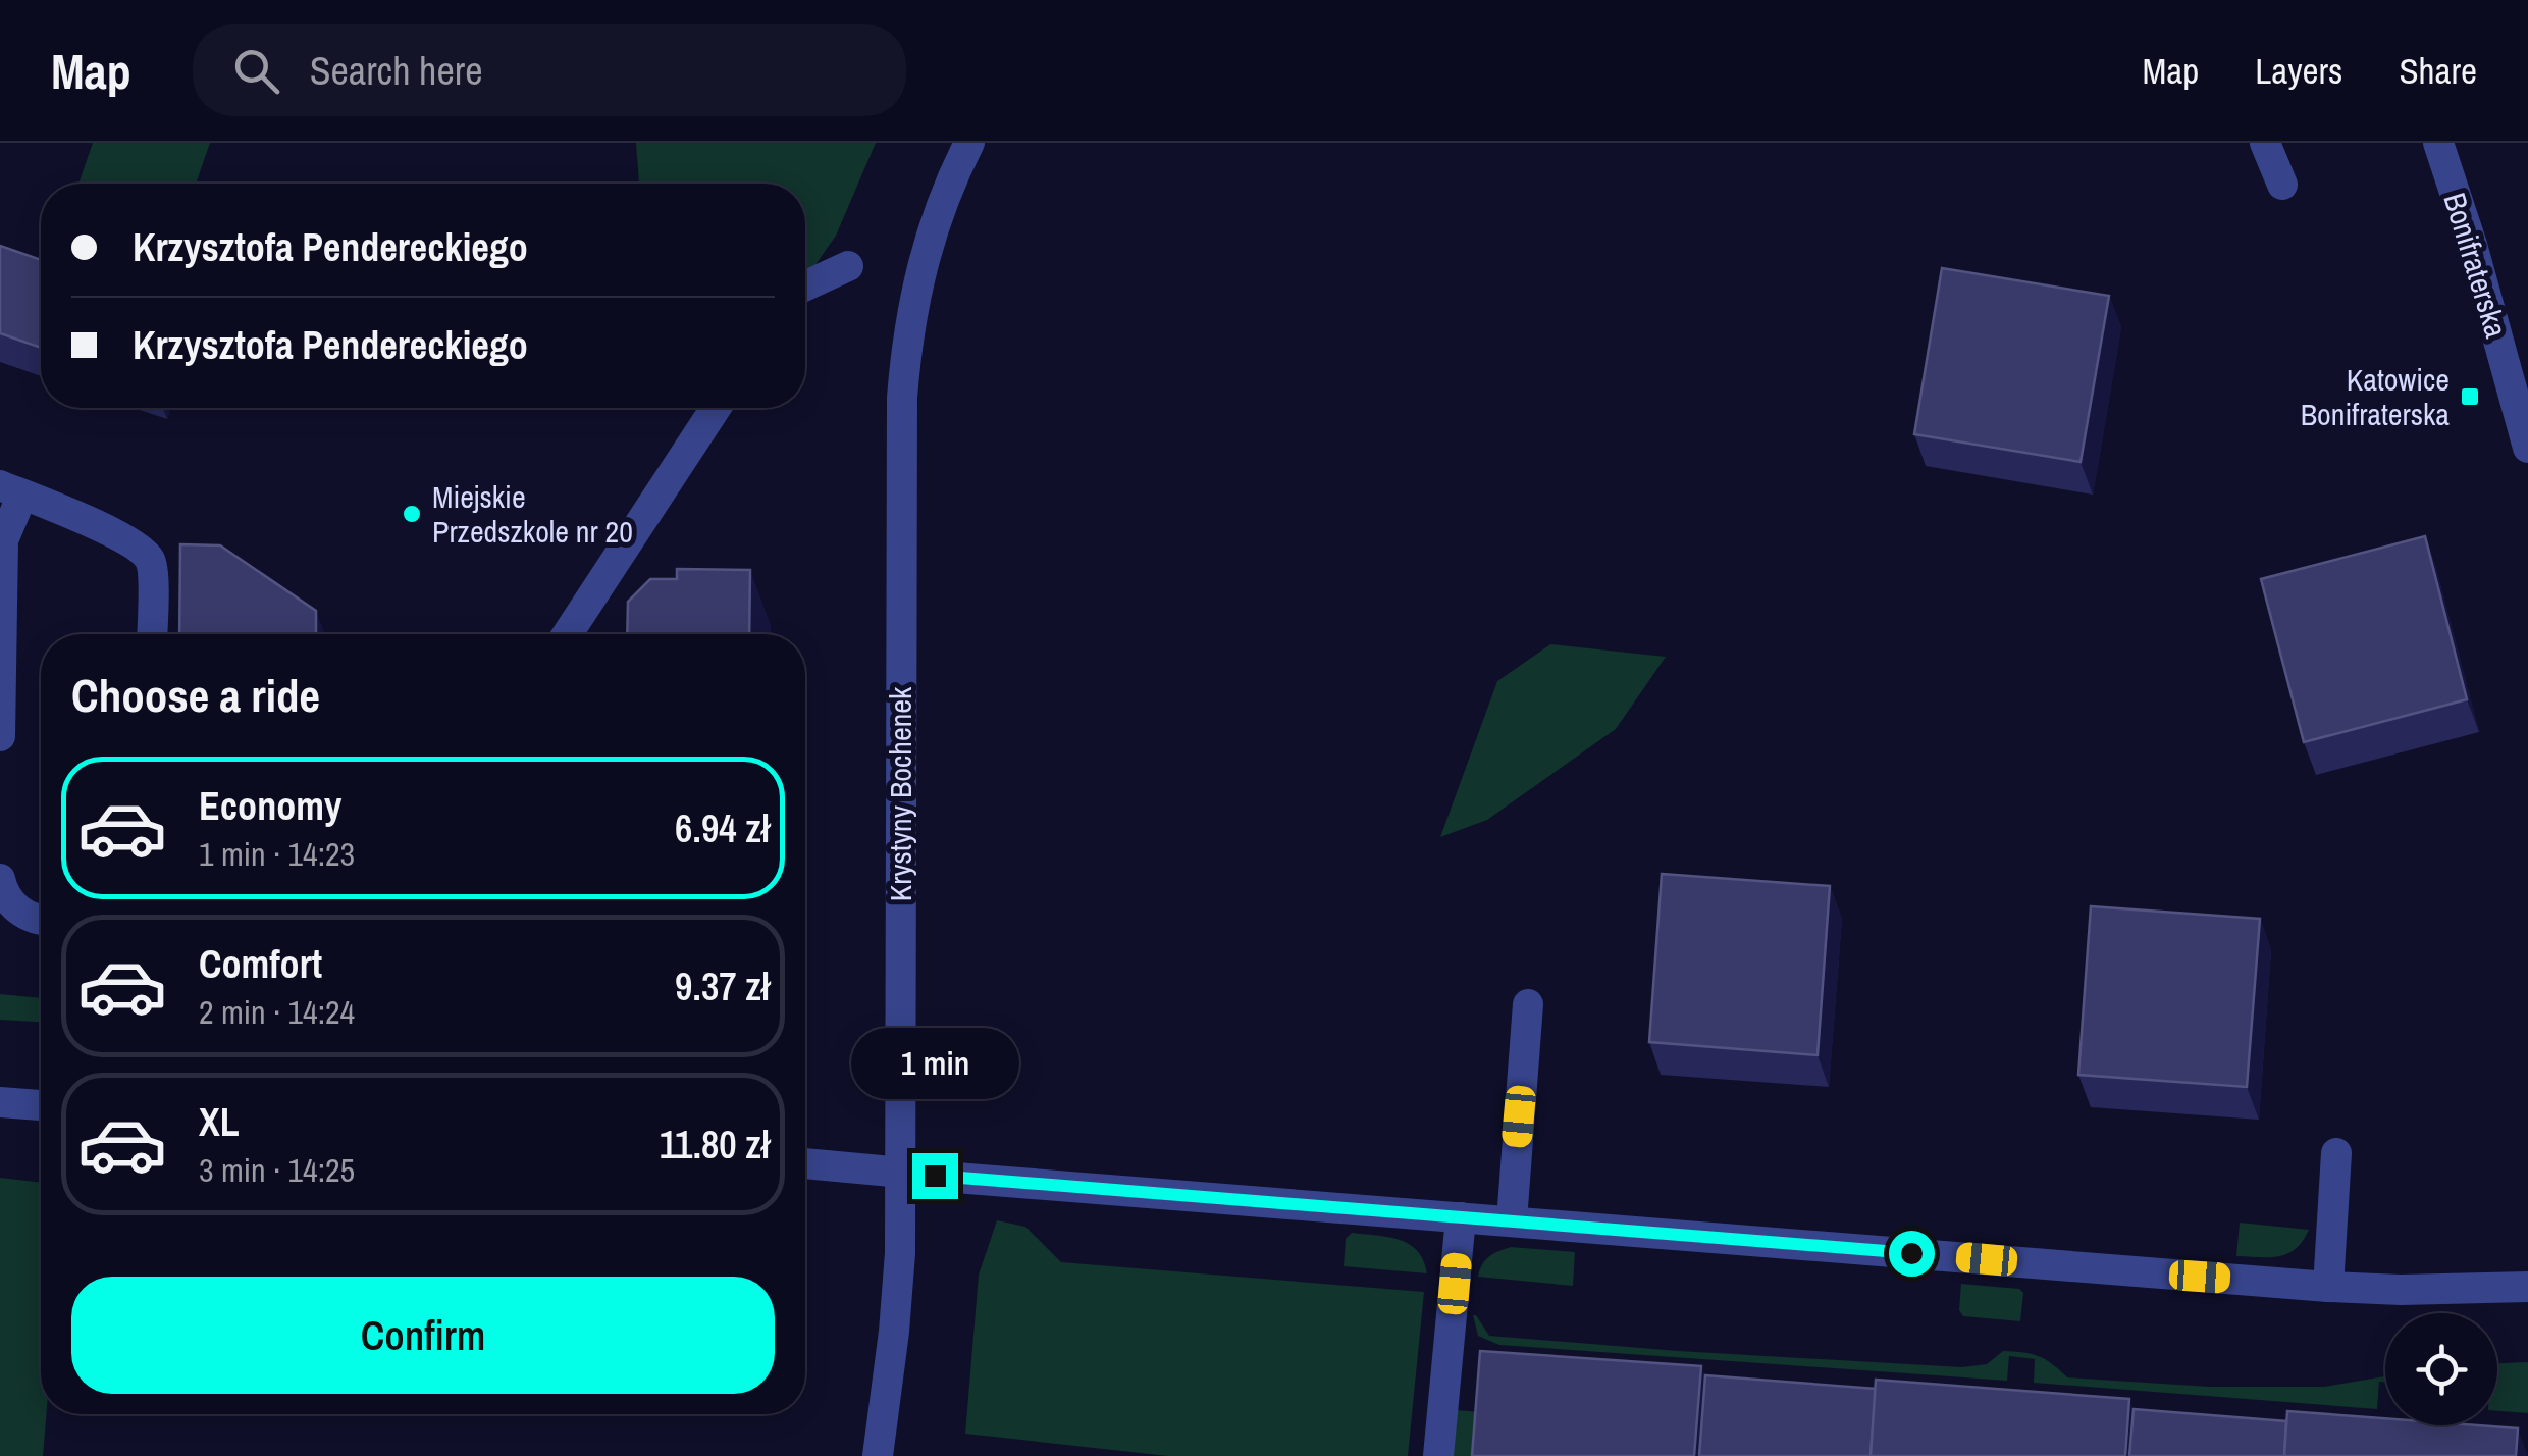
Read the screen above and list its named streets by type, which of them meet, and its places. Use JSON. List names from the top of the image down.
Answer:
{
  "streets": {
    "street": ["Bonifraterska", "Krystyny Bochenek"]
  },
  "places": {
    "transit": ["Katowice Bonifraterska"],
    "other": ["Miejskie Przedszkole nr 20"]
  },
  "page": {
    "header": "Map",
    "search": "Search here",
    "nav": ["Map", "Layers", "Share"],
    "banner": ["Krzysztofa Pendereckiego", "Krzysztofa Pendereckiego"],
    "heading": "Choose a ride",
    "list": [
      {
        "name": "Economy",
        "note": "1 min · 14:23",
        "value": "6.94 zł"
      },
      {
        "name": "Comfort",
        "note": "2 min · 14:24",
        "value": "9.37 zł"
      },
      {
        "name": "XL",
        "note": "3 min · 14:25",
        "value": "11.80 zł"
      }
    ],
    "bubble": "1 min",
    "buttons": "Confirm"
  }
}
